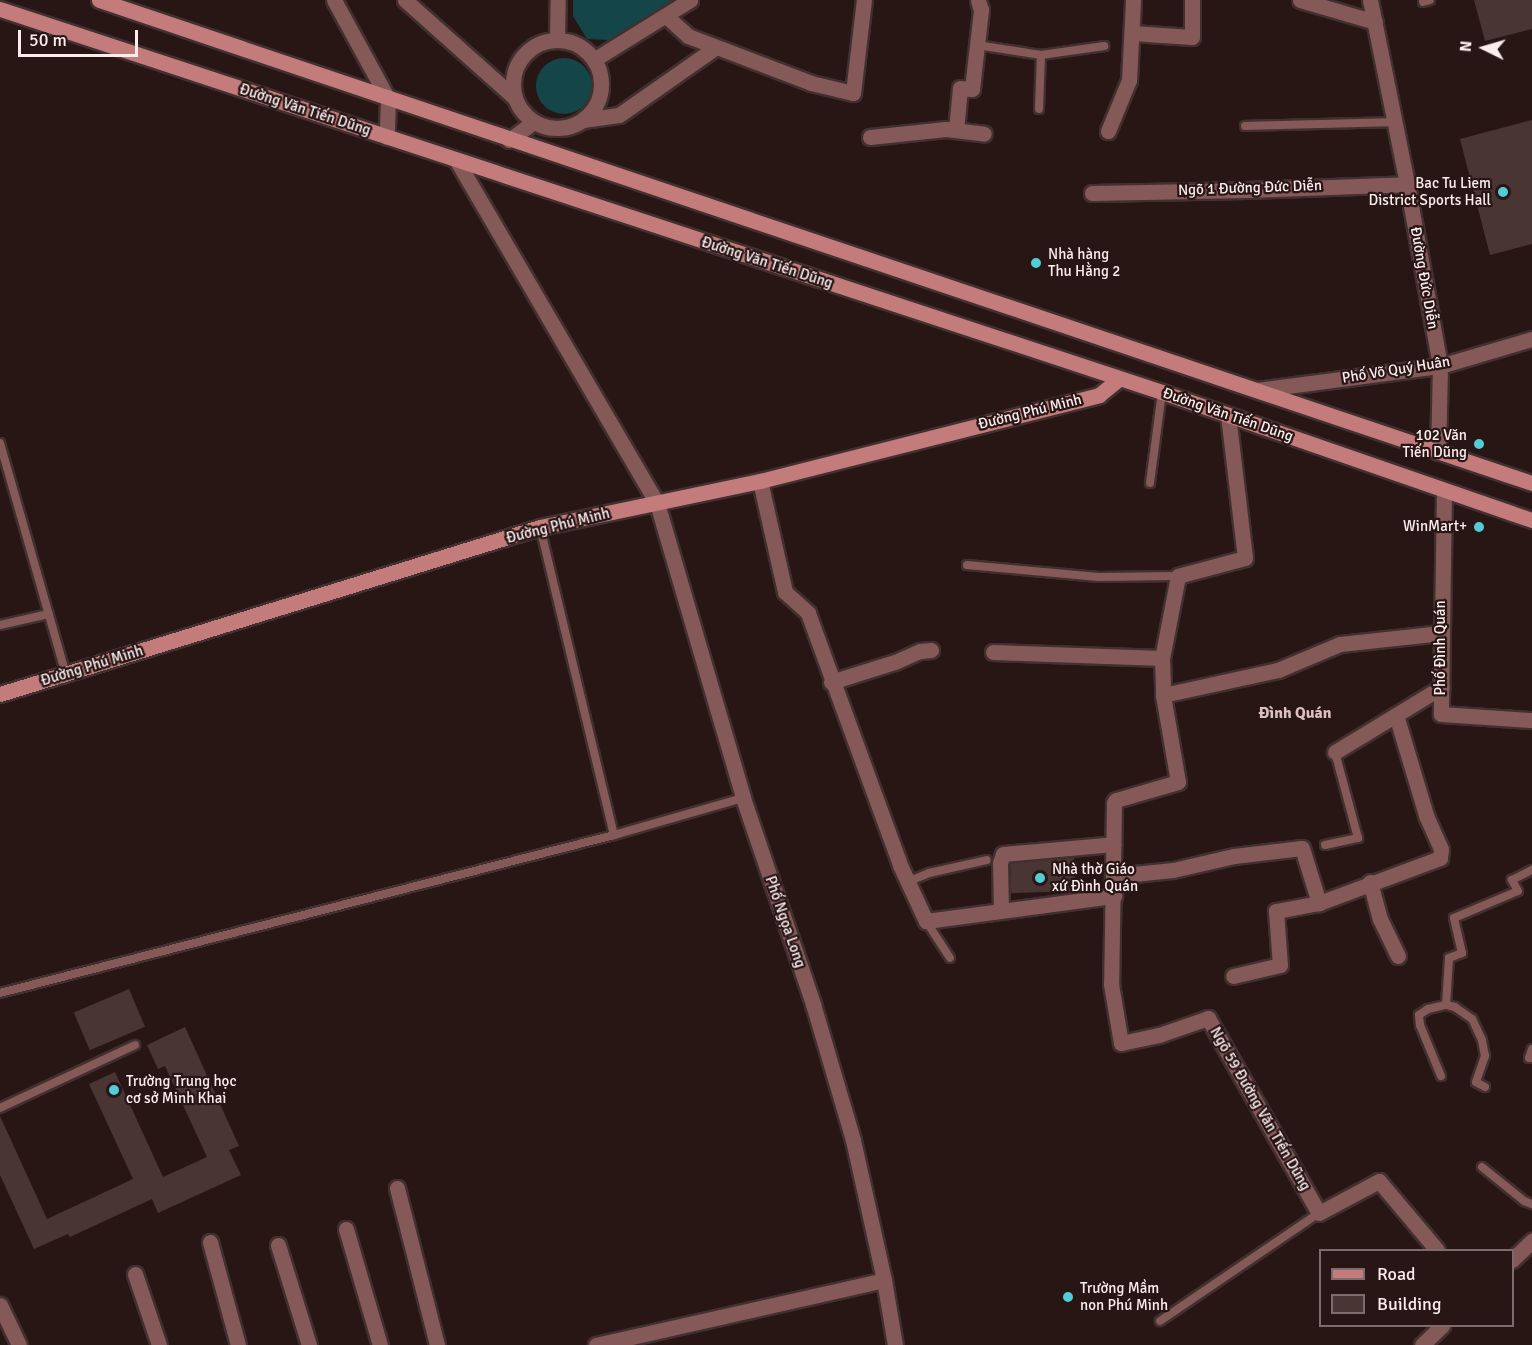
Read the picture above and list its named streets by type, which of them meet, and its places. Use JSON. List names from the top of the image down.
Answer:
{
  "streets": {
    "main road": ["Đường Văn Tiến Dũng", "Đường Phú Minh"],
    "street": [
      "Ngõ 1 Đường Đức Diễn",
      "Đường Đức Diễn",
      "Phố Võ Quý Huân",
      "Phố Đình Quán",
      "Phố Ngọa Long",
      "Ngõ 59 Đường Văn Tiến Dũng"
    ]
  },
  "crossings": [
    ["Đường Văn Tiến Dũng", "Đường Phú Minh"],
    ["Đường Văn Tiến Dũng", "Phố Đình Quán"],
    ["Đường Văn Tiến Dũng", "Phố Ngọa Long"],
    ["Ngõ 1 Đường Đức Diễn", "Đường Đức Diễn"],
    ["Đường Đức Diễn", "Phố Võ Quý Huân"],
    ["Đường Phú Minh", "Phố Ngọa Long"]
  ],
  "districts": ["Đình Quán"],
  "places": [
    "Bac Tu Liem District Sports Hall",
    "Nhà hàng Thu Hằng 2",
    "102 Văn Tiến Dũng",
    "WinMart+",
    "Nhà thờ Giáo xứ Đình Quán",
    "Trường Trung học cơ sở Minh Khai",
    "Trường Mầm non Phú Minh"
  ],
  "legend": ["Road", "Building"],
  "scale_bar": "50 m",
  "north": "left"
}
